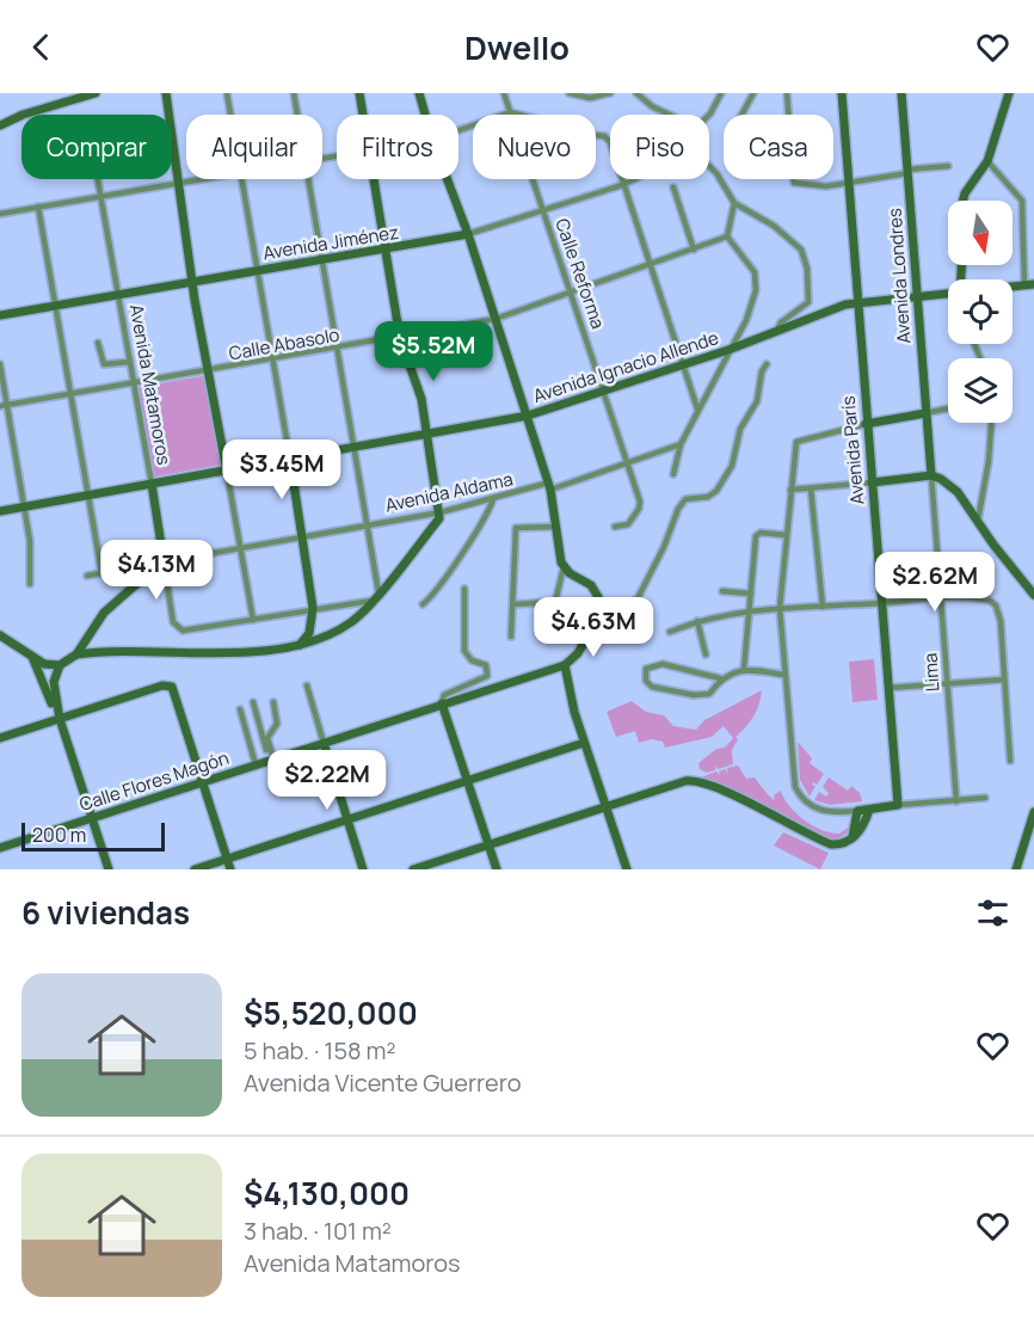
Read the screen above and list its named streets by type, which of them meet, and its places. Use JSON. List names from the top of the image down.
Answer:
{
  "streets": {
    "main road": [
      "Avenida Jiménez",
      "Avenida Londres",
      "Avenida Ignacio Allende",
      "Avenida Matamoros",
      "Avenida París",
      "Lima",
      "Calle Flores Magón"
    ],
    "street": ["Calle Reforma", "Calle Abasolo", "Avenida Aldama"]
  },
  "crossings": [
    ["Avenida Jiménez", "Calle Reforma"],
    ["Avenida Jiménez", "Avenida Matamoros"],
    ["Calle Reforma", "Calle Abasolo"],
    ["Calle Reforma", "Avenida Ignacio Allende"],
    ["Calle Reforma", "Avenida Aldama"],
    ["Avenida Londres", "Avenida Ignacio Allende"],
    ["Avenida Londres", "Lima"],
    ["Calle Abasolo", "Avenida Matamoros"],
    ["Avenida Ignacio Allende", "Avenida Matamoros"],
    ["Avenida Ignacio Allende", "Avenida París"],
    ["Avenida Matamoros", "Avenida Aldama"]
  ],
  "scale_bar": "200 m",
  "north": "bottom",
  "page": {
    "header": "Dwello",
    "chip": [
      "Comprar",
      "Alquilar",
      "Filtros",
      "Nuevo",
      "Piso",
      "Casa"
    ],
    "price": [
      "$5.52M",
      "$3.45M",
      "$4.13M",
      "$2.62M",
      "$4.63M",
      "$2.22M"
    ],
    "scale": "200 m",
    "heading": "6 viviendas",
    "list": [
      {
        "name": "$5,520,000",
        "note": "5 hab. · 158 m² · Avenida Vicente Guerrero"
      },
      {
        "name": "$4,130,000",
        "note": "3 hab. · 101 m² · Avenida Matamoros"
      }
    ]
  }
}
